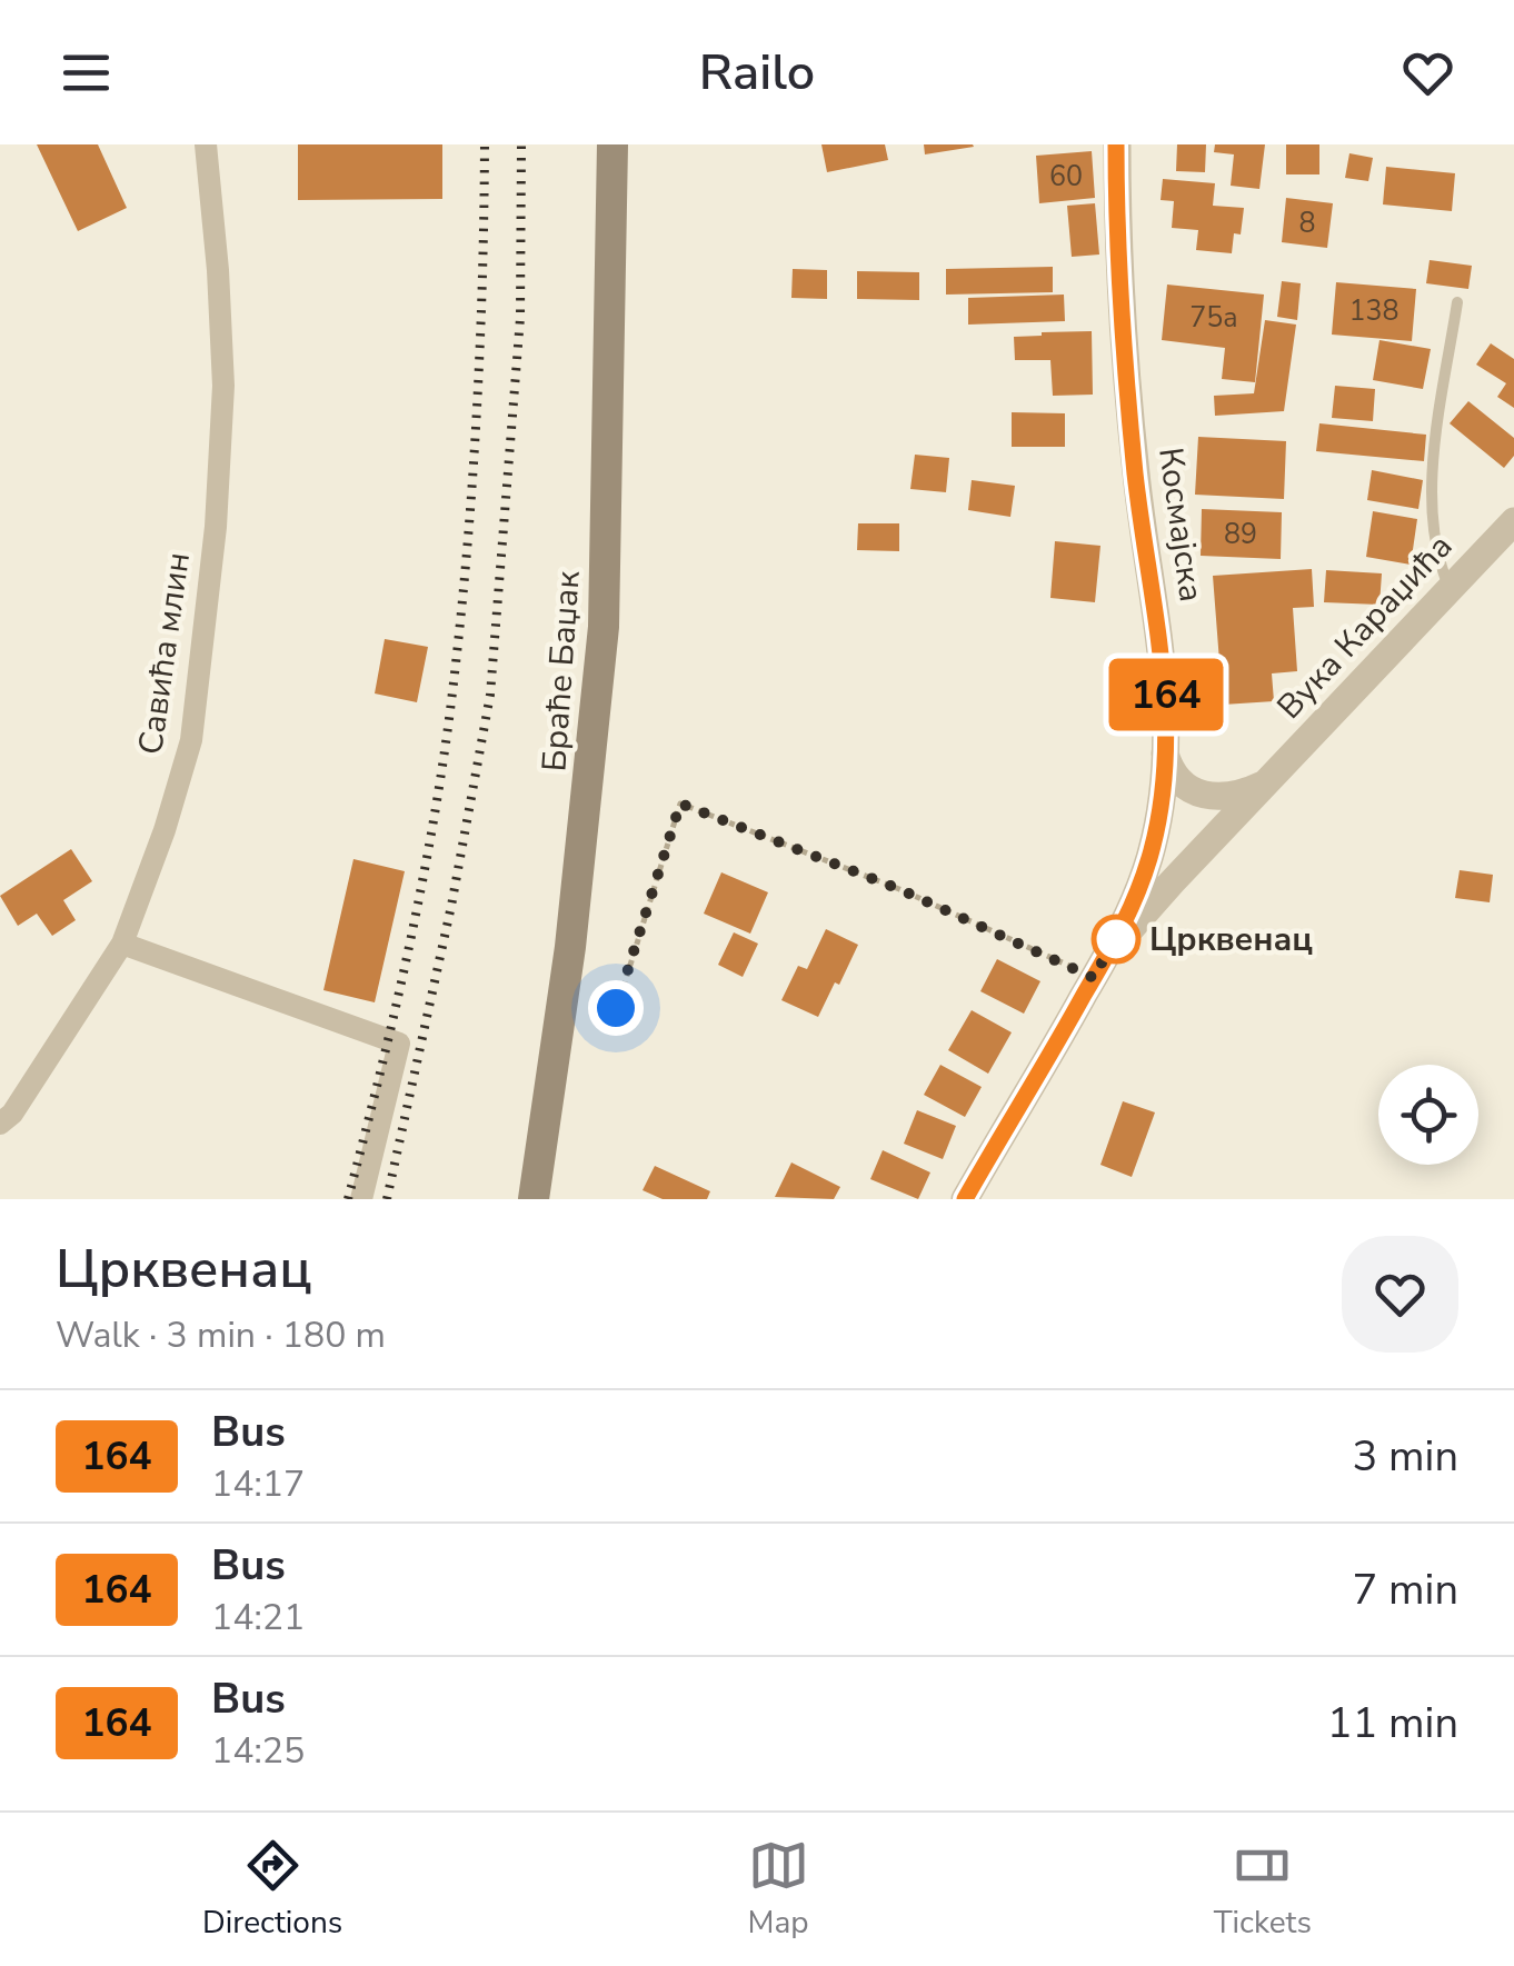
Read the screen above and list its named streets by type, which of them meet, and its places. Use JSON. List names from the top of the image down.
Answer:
{
  "streets": {
    "main road": ["Браће Баџак"],
    "street": ["Космајска", "Вука Караџића", "Савића млин"]
  },
  "crossings": [
    ["Космајска", "Вука Караџића"]
  ],
  "places": ["Црквенац"],
  "lines": ["bus line 164"],
  "house_numbers": [
    "60",
    "8",
    "138",
    "75a",
    "89"
  ],
  "page": {
    "header": "Railo",
    "on_map": "164",
    "heading": ["Црквенац", "Walk · 3 min · 180 m"],
    "list": [
      {
        "mark": "164",
        "name": "Bus",
        "note": "14:17",
        "value": "3 min"
      },
      {
        "mark": "164",
        "name": "Bus",
        "note": "14:21",
        "value": "7 min"
      },
      {
        "mark": "164",
        "name": "Bus",
        "note": "14:25",
        "value": "11 min"
      }
    ],
    "tabs": ["Directions", "Map", "Tickets"]
  }
}
